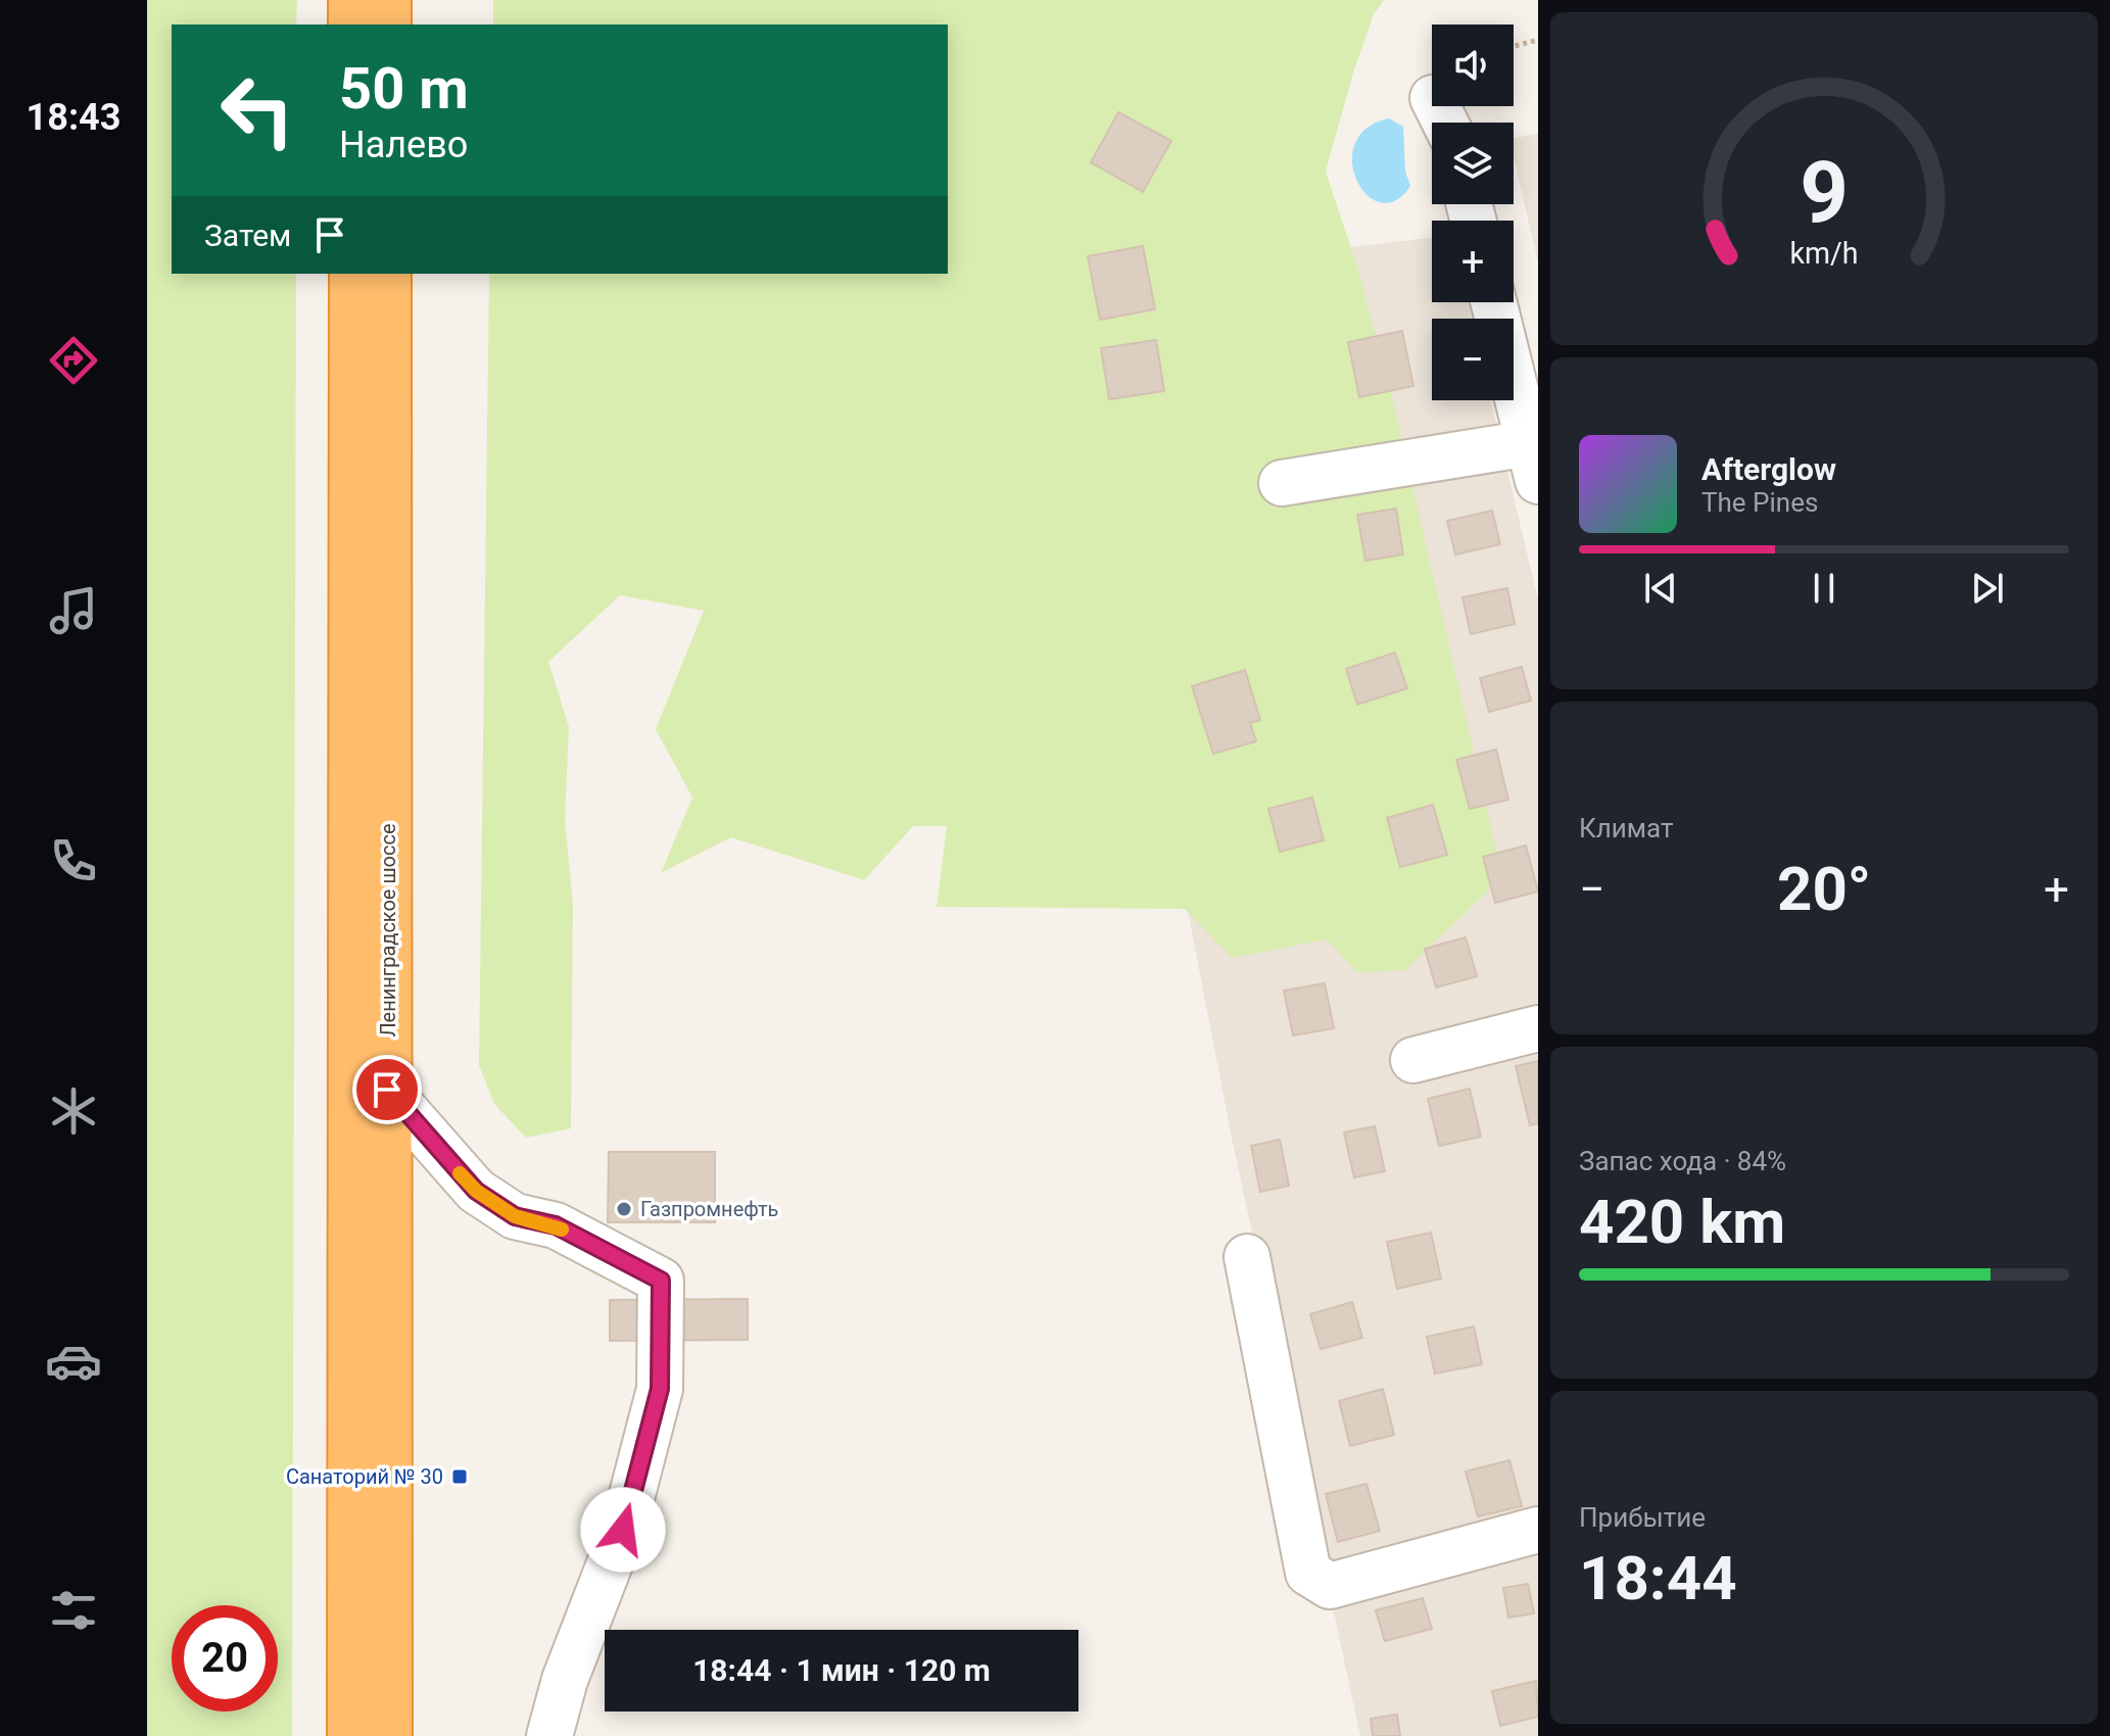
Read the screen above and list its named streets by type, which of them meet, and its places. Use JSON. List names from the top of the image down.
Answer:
{
  "streets": {
    "highway": ["Ленинградское шоссе"]
  },
  "places": {
    "other": ["Газпромнефть"],
    "transit": ["Санаторий № 30"]
  },
  "page": {
    "tabs": "18:43",
    "map_buttons": ["+", "−"],
    "turn": ["50 m", "Налево"],
    "then": "Затем",
    "song": ["Afterglow", "The Pines"],
    "tile": [
      "Климат",
      ["Запас хода · 84%", "420 km"],
      ["Прибытие", "18:44"]
    ],
    "heat": ["−", "20°", "+"],
    "limit": "20",
    "trip": "18:44 · 1 мин · 120 m",
    "gauge": ["9", "km/h"]
  }
}
